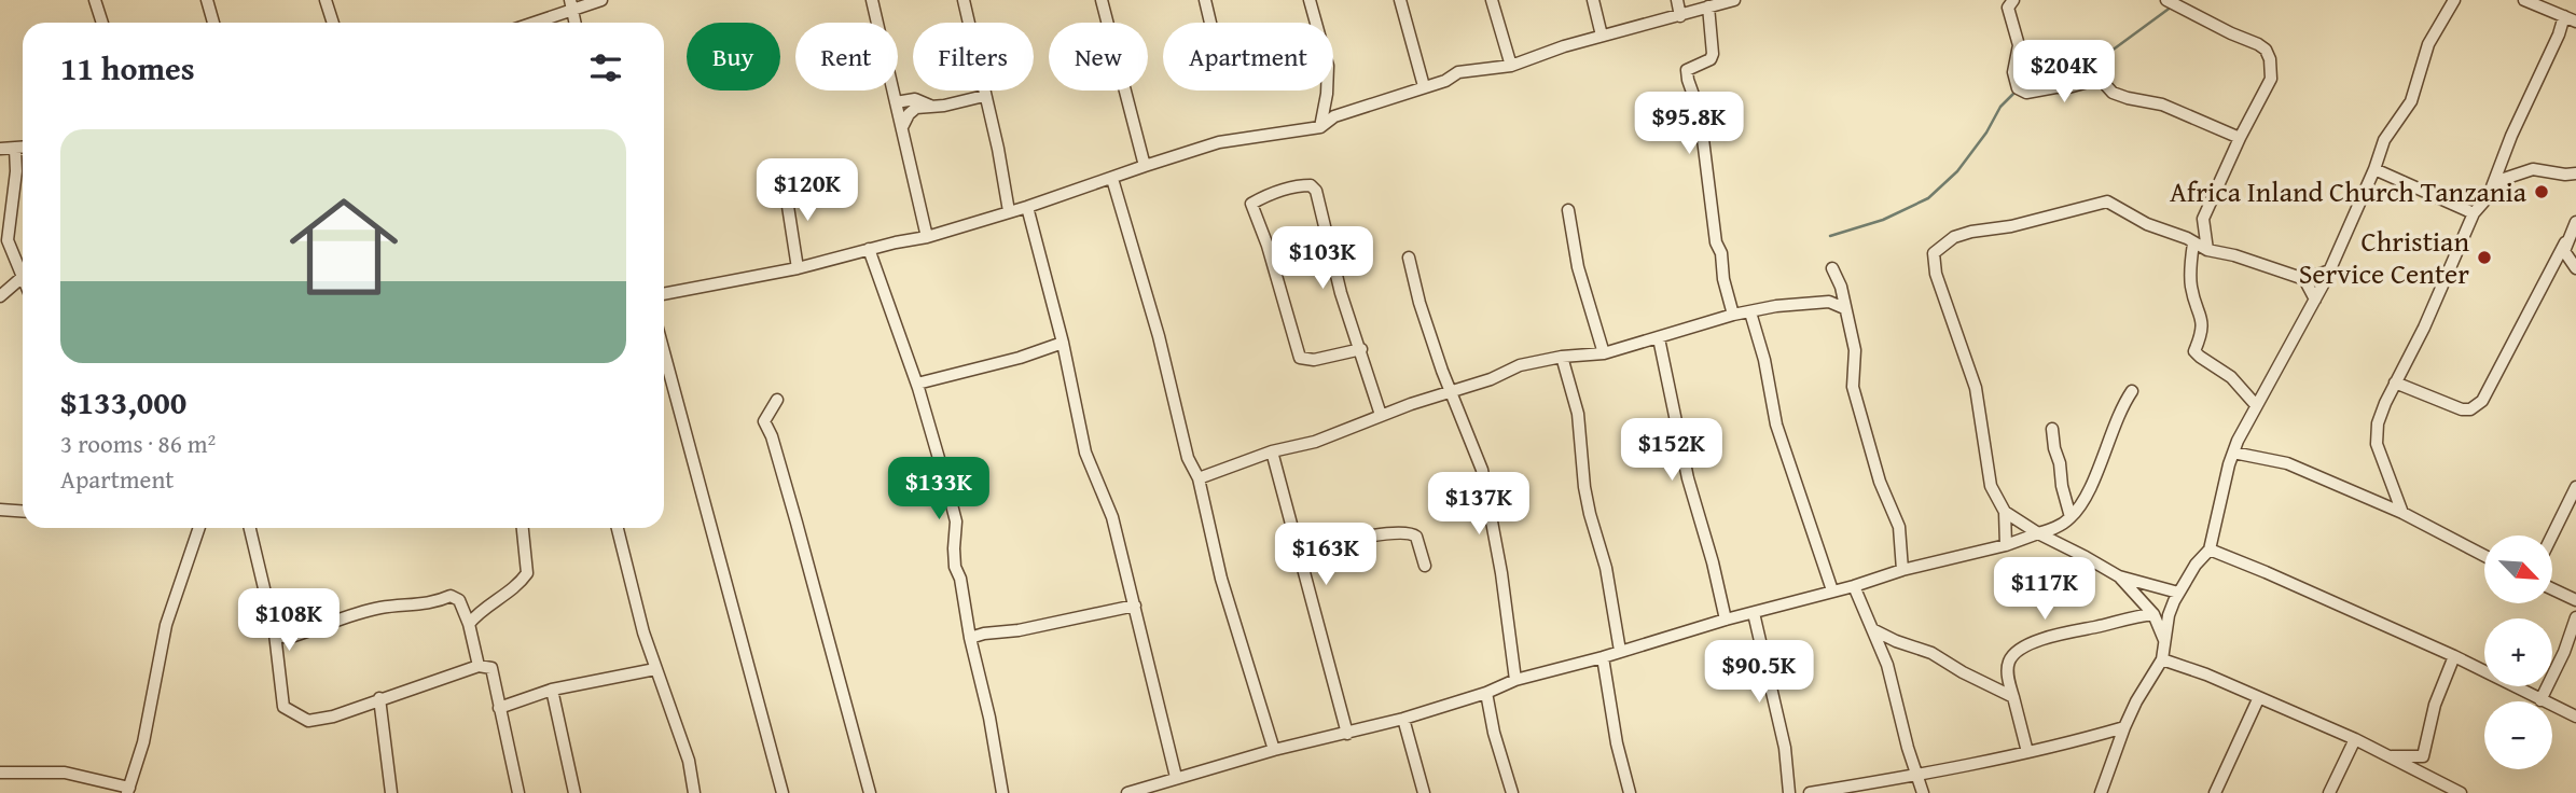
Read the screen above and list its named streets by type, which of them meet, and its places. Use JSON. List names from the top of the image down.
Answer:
{
  "places": ["Africa Inland Church Tanzania", "Christian Service Center"],
  "north": "bottom right",
  "page": {
    "chip": [
      "Buy",
      "Rent",
      "Filters",
      "New",
      "Apartment"
    ],
    "heading": "11 homes",
    "price": [
      "$204K",
      "$95.8K",
      "$120K",
      "$103K",
      "$152K",
      "$133K",
      "$137K",
      "$163K",
      "$117K",
      "$108K",
      "$90.5K"
    ],
    "list": [
      {
        "name": "$133,000",
        "note": "3 rooms · 86 m² · Apartment"
      }
    ],
    "map_buttons": ["+", "−"]
  }
}
